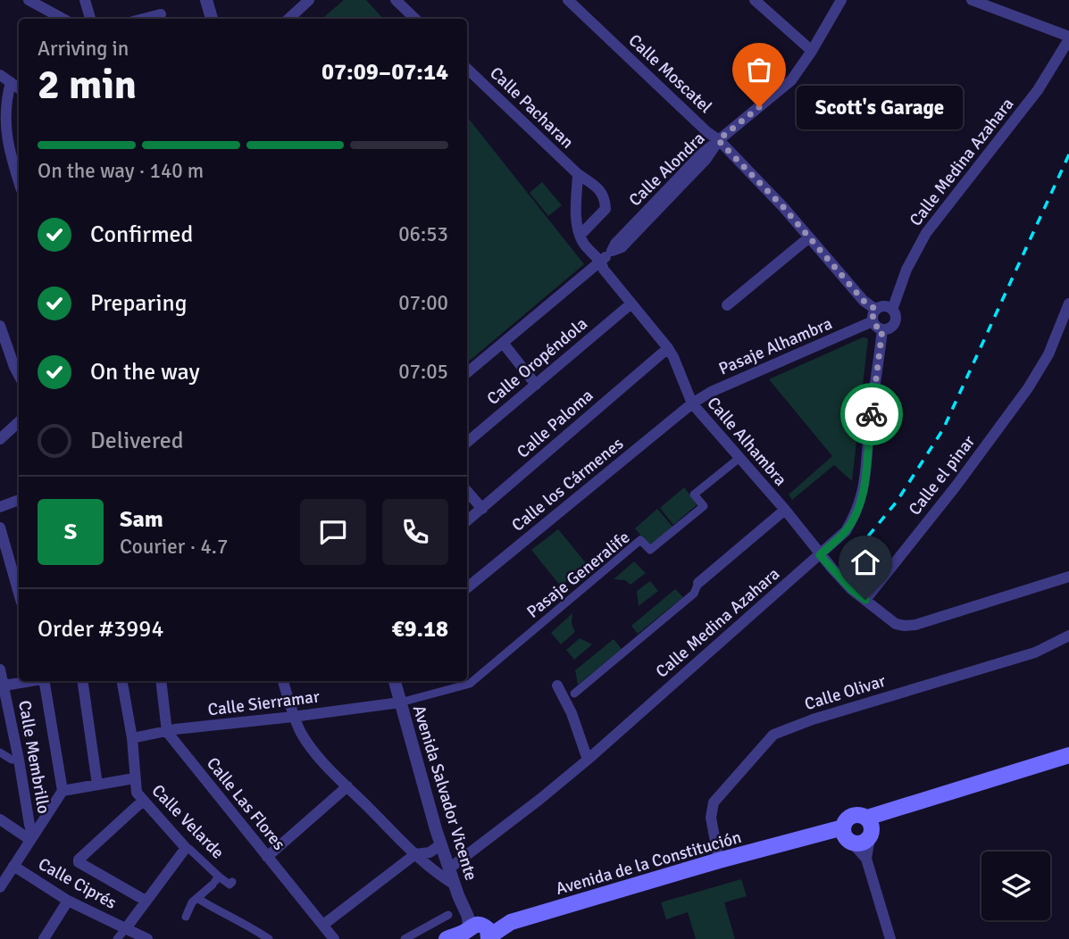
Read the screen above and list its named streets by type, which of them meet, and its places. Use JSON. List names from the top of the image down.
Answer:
{
  "streets": {
    "main road": ["Avenida de la Constitución"],
    "street": [
      "Calle Moscatel",
      "Calle Pacharan",
      "Calle Medina Azahara",
      "Calle Alondra",
      "Pasaje Alhambra",
      "Calle Oropéndola",
      "Calle Paloma",
      "Calle Alhambra",
      "Calle el pinar",
      "Calle los Cármenes",
      "Pasaje Generalife",
      "Calle Olivar",
      "Calle Sierramar",
      "Calle Membrillo",
      "Avenida Salvador Vicente",
      "Calle Las Flores",
      "Calle Velarde",
      "Calle Ciprés"
    ]
  },
  "crossings": [
    ["Calle Moscatel", "Calle Medina Azahara"],
    ["Calle Moscatel", "Calle Alondra"],
    ["Calle Moscatel", "Pasaje Alhambra"],
    ["Calle Pacharan", "Calle Alondra"],
    ["Calle Pacharan", "Calle Alhambra"],
    ["Calle Medina Azahara", "Pasaje Alhambra"],
    ["Calle Medina Azahara", "Calle Alhambra"],
    ["Calle Medina Azahara", "Avenida Salvador Vicente"],
    ["Calle Alondra", "Calle Alhambra"],
    ["Pasaje Alhambra", "Calle Alhambra"],
    ["Pasaje Alhambra", "Calle los Cármenes"],
    ["Calle Oropéndola", "Calle Alhambra"],
    ["Calle Paloma", "Calle Alhambra"],
    ["Calle Alhambra", "Calle el pinar"],
    ["Calle Alhambra", "Calle los Cármenes"],
    ["Calle Alhambra", "Pasaje Generalife"],
    ["Pasaje Generalife", "Calle Sierramar"],
    ["Pasaje Generalife", "Avenida Salvador Vicente"],
    ["Calle Olivar", "Avenida de la Constitución"],
    ["Calle Sierramar", "Avenida Salvador Vicente"],
    ["Calle Sierramar", "Calle Las Flores"],
    ["Calle Sierramar", "Calle Velarde"],
    ["Avenida Salvador Vicente", "Avenida de la Constitución"]
  ],
  "places": ["Scott's Garage"],
  "page": {
    "heading": ["2 min", "Arriving in", "07:09–07:14"],
    "panel": [
      "Sam",
      "Courier · 4.7",
      "Order #3994",
      "€9.18"
    ],
    "bubble": "Scott's Garage",
    "bar": "On the way · 140 m",
    "list": [
      ["Confirmed", "06:53"],
      ["Preparing", "07:00"],
      ["On the way", "07:05"],
      "Delivered"
    ],
    "round": "S"
  }
}
